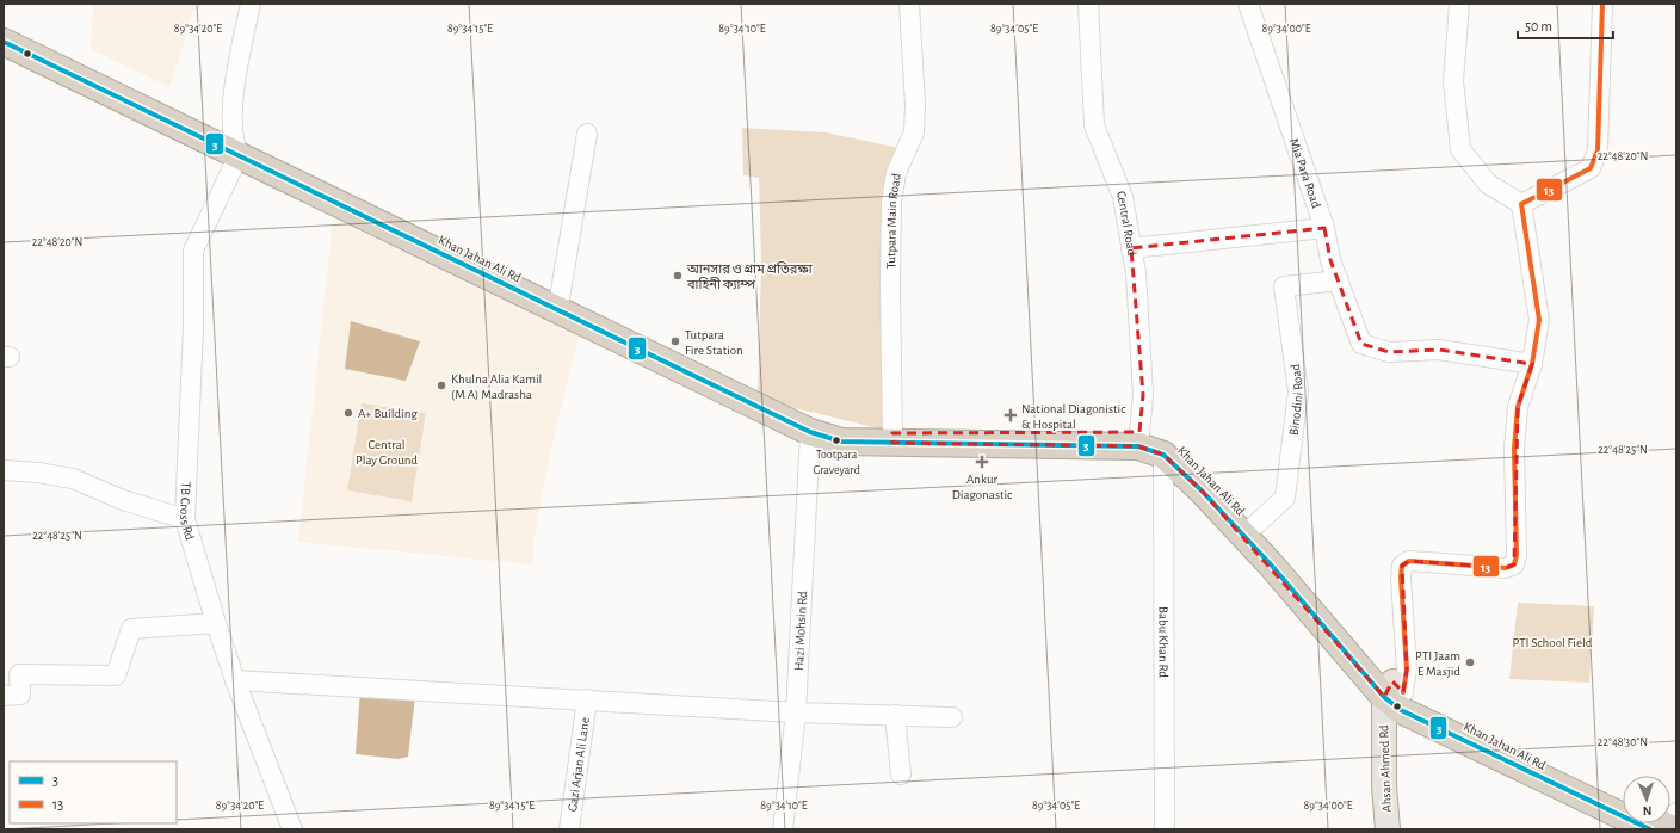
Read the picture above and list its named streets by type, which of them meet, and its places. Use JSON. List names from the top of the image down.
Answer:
{
  "streets": {
    "highway": ["Khan Jahan Ali Rd"],
    "main road": ["Ahsan Ahmed Rd"],
    "street": [
      "Mia Para Road",
      "Tutpara Main Road",
      "Central Road",
      "Binodini Road",
      "TB Cross Rd",
      "Hazi Mohsin Rd",
      "Babu Khan Rd",
      "Gazi Arjan Ali Lane"
    ]
  },
  "crossings": [
    ["Mia Para Road", "Binodini Road"],
    ["Tutpara Main Road", "Khan Jahan Ali Rd"],
    ["Central Road", "Khan Jahan Ali Rd"],
    ["Khan Jahan Ali Rd", "Binodini Road"],
    ["Khan Jahan Ali Rd", "TB Cross Rd"],
    ["Khan Jahan Ali Rd", "Hazi Mohsin Rd"],
    ["Khan Jahan Ali Rd", "Babu Khan Rd"],
    ["Khan Jahan Ali Rd", "Ahsan Ahmed Rd"]
  ],
  "parks": ["Central Play Ground", "PTI School Field"],
  "places": {
    "other": [
      "আনসার ও গ্রাম প্রতিরক্ষা বাহিনী ক্যাম্প",
      "Tutpara Fire Station",
      "Khulna Alia Kamil (M A) Madrasha",
      "A+ Building",
      "Tootpara Graveyard",
      "PTI Jaam E Masjid"
    ],
    "health": ["National Diagonistic & Hospital", "Ankur Diagonastic"]
  },
  "lines": ["transit line 13", "transit line 3"],
  "legend": ["3", "13"],
  "scale_bar": "50 m",
  "north": "bottom",
  "coordinates": [
    "89°34'20\"E",
    "89°34'15\"E",
    "89°34'10\"E",
    "89°34'05\"E",
    "89°34'00\"E",
    "22°48'20\"N",
    "22°48'25\"N",
    "22°48'30\"N"
  ]
}
